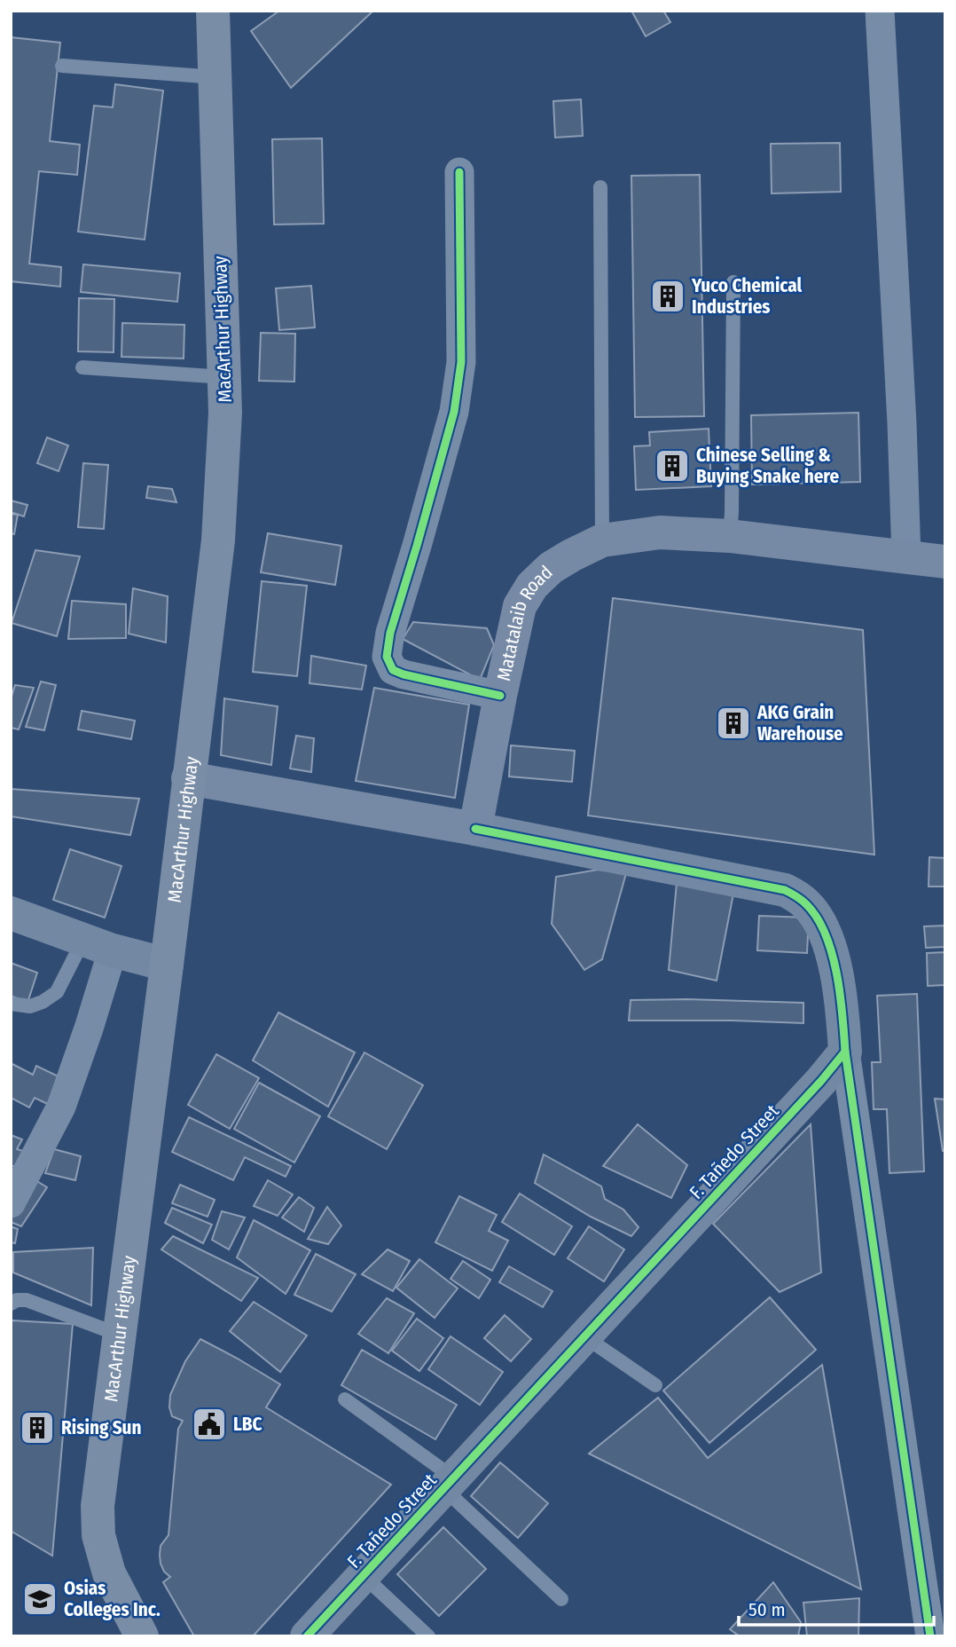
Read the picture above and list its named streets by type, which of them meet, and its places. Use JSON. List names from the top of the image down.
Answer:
{
  "streets": {
    "highway": ["MacArthur Highway"],
    "main road": ["Matatalaib Road", "F. Tañedo Street"]
  },
  "places": {
    "building": [
      "Yuco Chemical Industries",
      "Chinese Selling & Buying Snake here",
      "AKG Grain Warehouse",
      "Rising Sun"
    ],
    "public building": ["LBC"],
    "school or university": ["Osias Colleges Inc."]
  },
  "scale_bar": "50 m"
}
